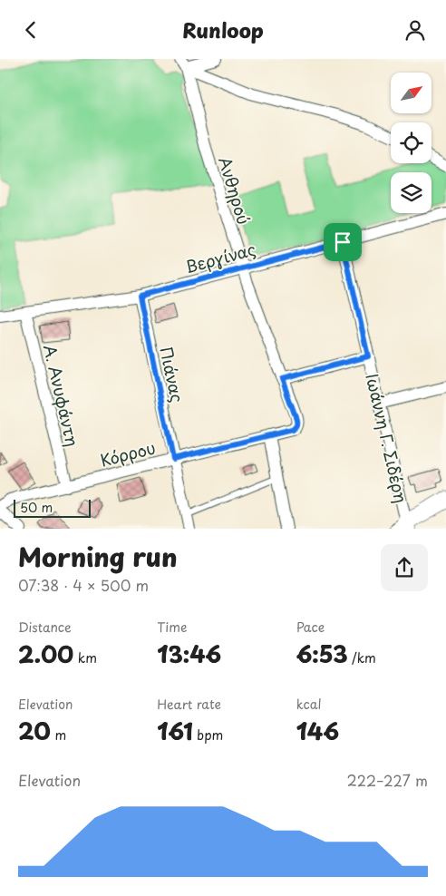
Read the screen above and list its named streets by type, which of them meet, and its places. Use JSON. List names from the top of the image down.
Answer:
{
  "streets": {
    "street": [
      "Ανθηρού",
      "Βεργίνας",
      "Πιάνας",
      "Α. Ανυφάντη",
      "Ιωάννη Γ. Σιδέρη",
      "Κόρρου"
    ]
  },
  "crossings": [
    ["Ανθηρού", "Βεργίνας"],
    ["Ανθηρού", "Κόρρου"],
    ["Βεργίνας", "Πιάνας"],
    ["Βεργίνας", "Α. Ανυφάντη"],
    ["Βεργίνας", "Ιωάννη Γ. Σιδέρη"],
    ["Πιάνας", "Κόρρου"],
    ["Α. Ανυφάντη", "Κόρρου"]
  ],
  "scale_bar": "50 m",
  "north": "top right",
  "page": {
    "header": "Runloop",
    "scale": "50 m",
    "heading": ["Morning run", "07:38 · 4 × 500 m"],
    "stats": [
      ["Distance", "2.00 km"],
      ["Time", "13:46"],
      ["Pace", "6:53 /km"],
      ["Elevation", "20 m"],
      ["Heart rate", "161 bpm"],
      ["kcal", "146"]
    ],
    "chart": ["Elevation", "222–227 m"]
  }
}
